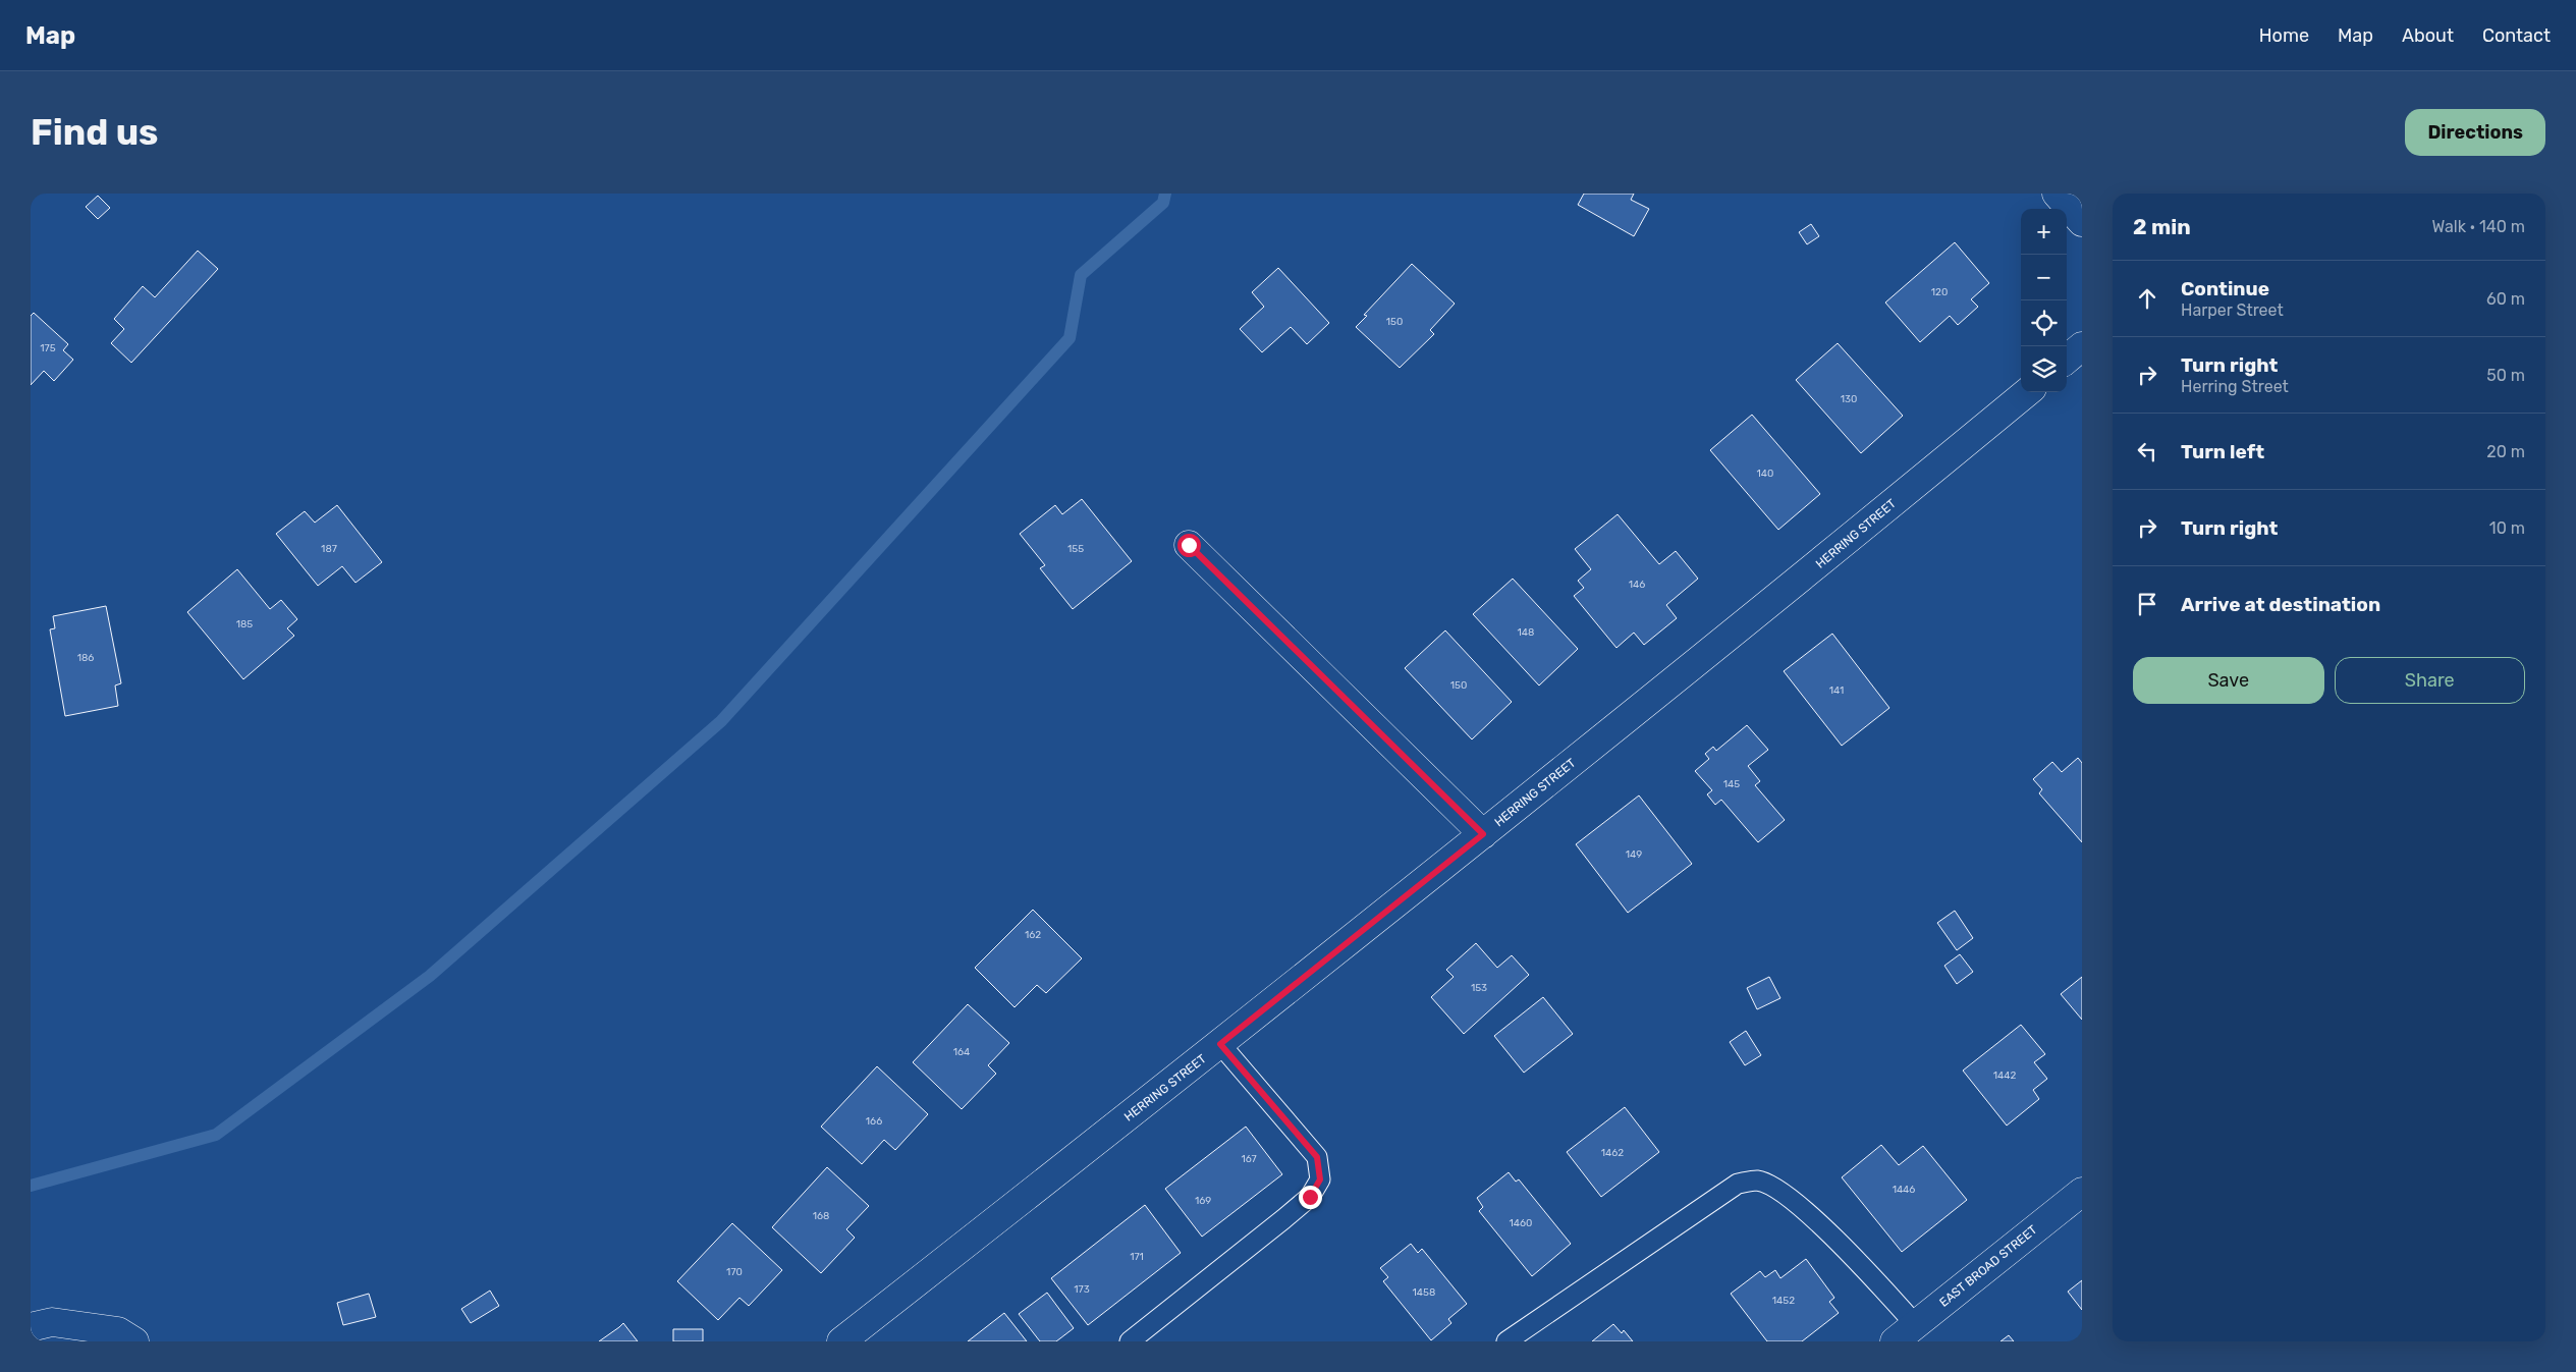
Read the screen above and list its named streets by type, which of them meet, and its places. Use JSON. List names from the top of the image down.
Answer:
{
  "streets": {
    "street": ["HERRING STREET", "EAST BROAD STREET"]
  },
  "house_numbers": [
    "120",
    "150",
    "175",
    "130",
    "140",
    "187",
    "155",
    "146",
    "185",
    "148",
    "186",
    "150",
    "141",
    "145",
    "149",
    "162",
    "153",
    "164",
    "1442",
    "166",
    "1462",
    "167",
    "1446",
    "169",
    "168",
    "1460",
    "171",
    "170",
    "173",
    "1458",
    "1452"
  ],
  "page": {
    "header": "Map",
    "nav": [
      "Home",
      "Map",
      "About",
      "Contact"
    ],
    "buttons": [
      "Directions",
      ["Save", "Share"]
    ],
    "title": "Find us",
    "heading": ["2 min", "Walk · 140 m"],
    "map_buttons": ["+", "−"],
    "list": [
      ["Continue", "Harper Street", "60 m"],
      ["Turn right", "Herring Street", "50 m"],
      ["Turn left", "20 m"],
      ["Turn right", "10 m"],
      "Arrive at destination"
    ]
  }
}
